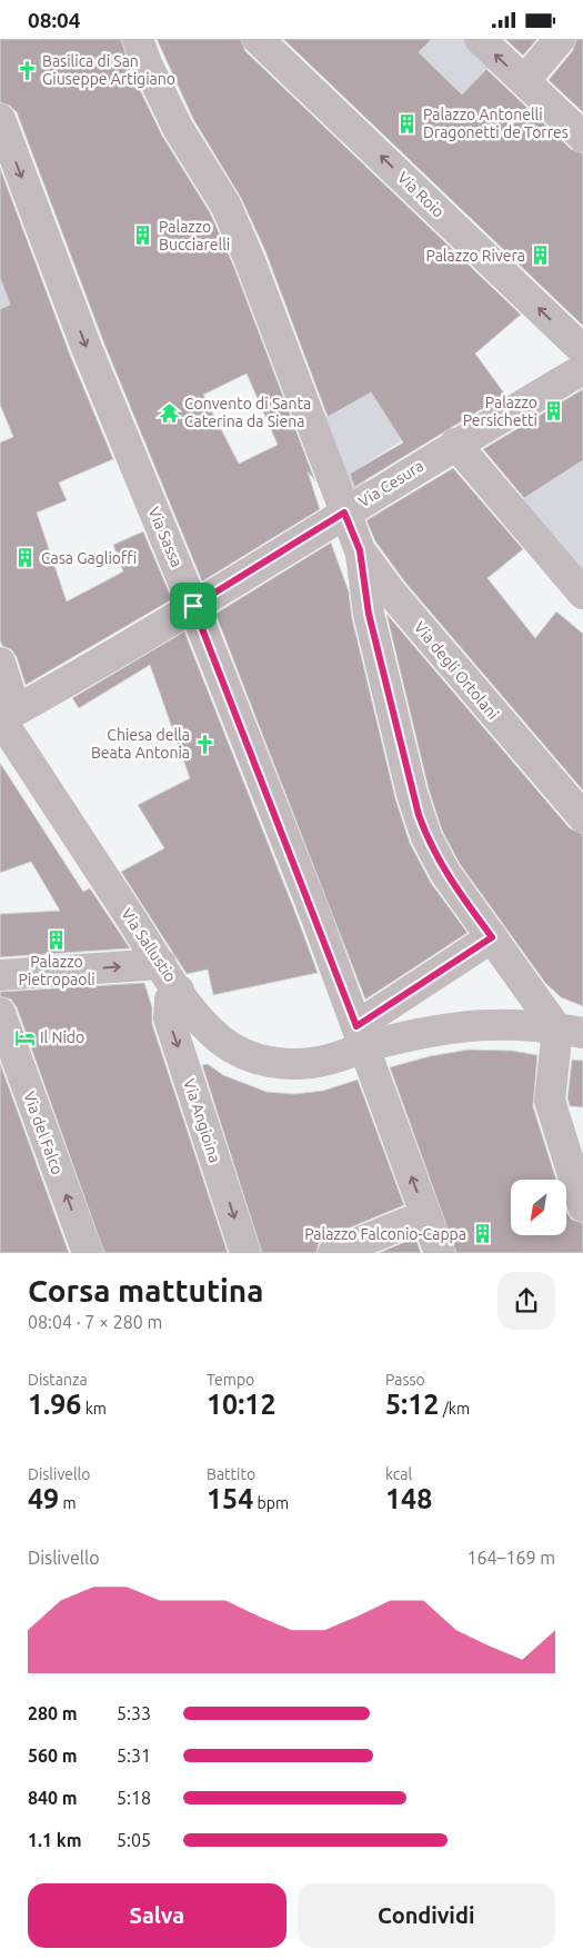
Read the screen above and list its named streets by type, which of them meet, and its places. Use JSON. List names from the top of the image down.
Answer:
{
  "streets": {
    "street": [
      "Via Roio",
      "Via Cesura",
      "Via Sassa",
      "Via degli Ortolani",
      "Via Sallustio",
      "Via Angioina",
      "Via del Falco"
    ]
  },
  "crossings": [
    ["Via Cesura", "Via Sassa"],
    ["Via Cesura", "Via degli Ortolani"],
    ["Via Cesura", "Via Sallustio"],
    ["Via Sassa", "Via Sallustio"],
    ["Via Sallustio", "Via Angioina"]
  ],
  "one_way": ["Via Angioina", "Via del Falco"],
  "places": {
    "church": ["Basilica di San Giuseppe Artigiano", "Chiesa della Beata Antonia"],
    "building": [
      "Palazzo Antonelli Dragonetti de Torres",
      "Palazzo Bucciarelli",
      "Palazzo Rivera",
      "Palazzo Persichetti",
      "Casa Gaglioffi",
      "Palazzo Pietropaoli",
      "Palazzo Falconio-Cappa"
    ],
    "temple": ["Convento di Santa Caterina da Siena"],
    "hotel": ["Il Nido"]
  },
  "north": "bottom left",
  "page": {
    "status": "08:04",
    "heading": ["Corsa mattutina", "08:04 · 7 × 280 m"],
    "stats": [
      ["Distanza", "1.96 km"],
      ["Tempo", "10:12"],
      ["Passo", "5:12 /km"],
      ["Dislivello", "49 m"],
      ["Battito", "154 bpm"],
      ["kcal", "148"]
    ],
    "chart": ["Dislivello", "164–169 m"],
    "list": [
      {
        "name": "280 m",
        "note": "5:33"
      },
      {
        "name": "560 m",
        "note": "5:31"
      },
      {
        "name": "840 m",
        "note": "5:18"
      },
      {
        "name": "1.1 km",
        "note": "5:05"
      }
    ],
    "buttons": ["Salva", "Condividi"]
  }
}
